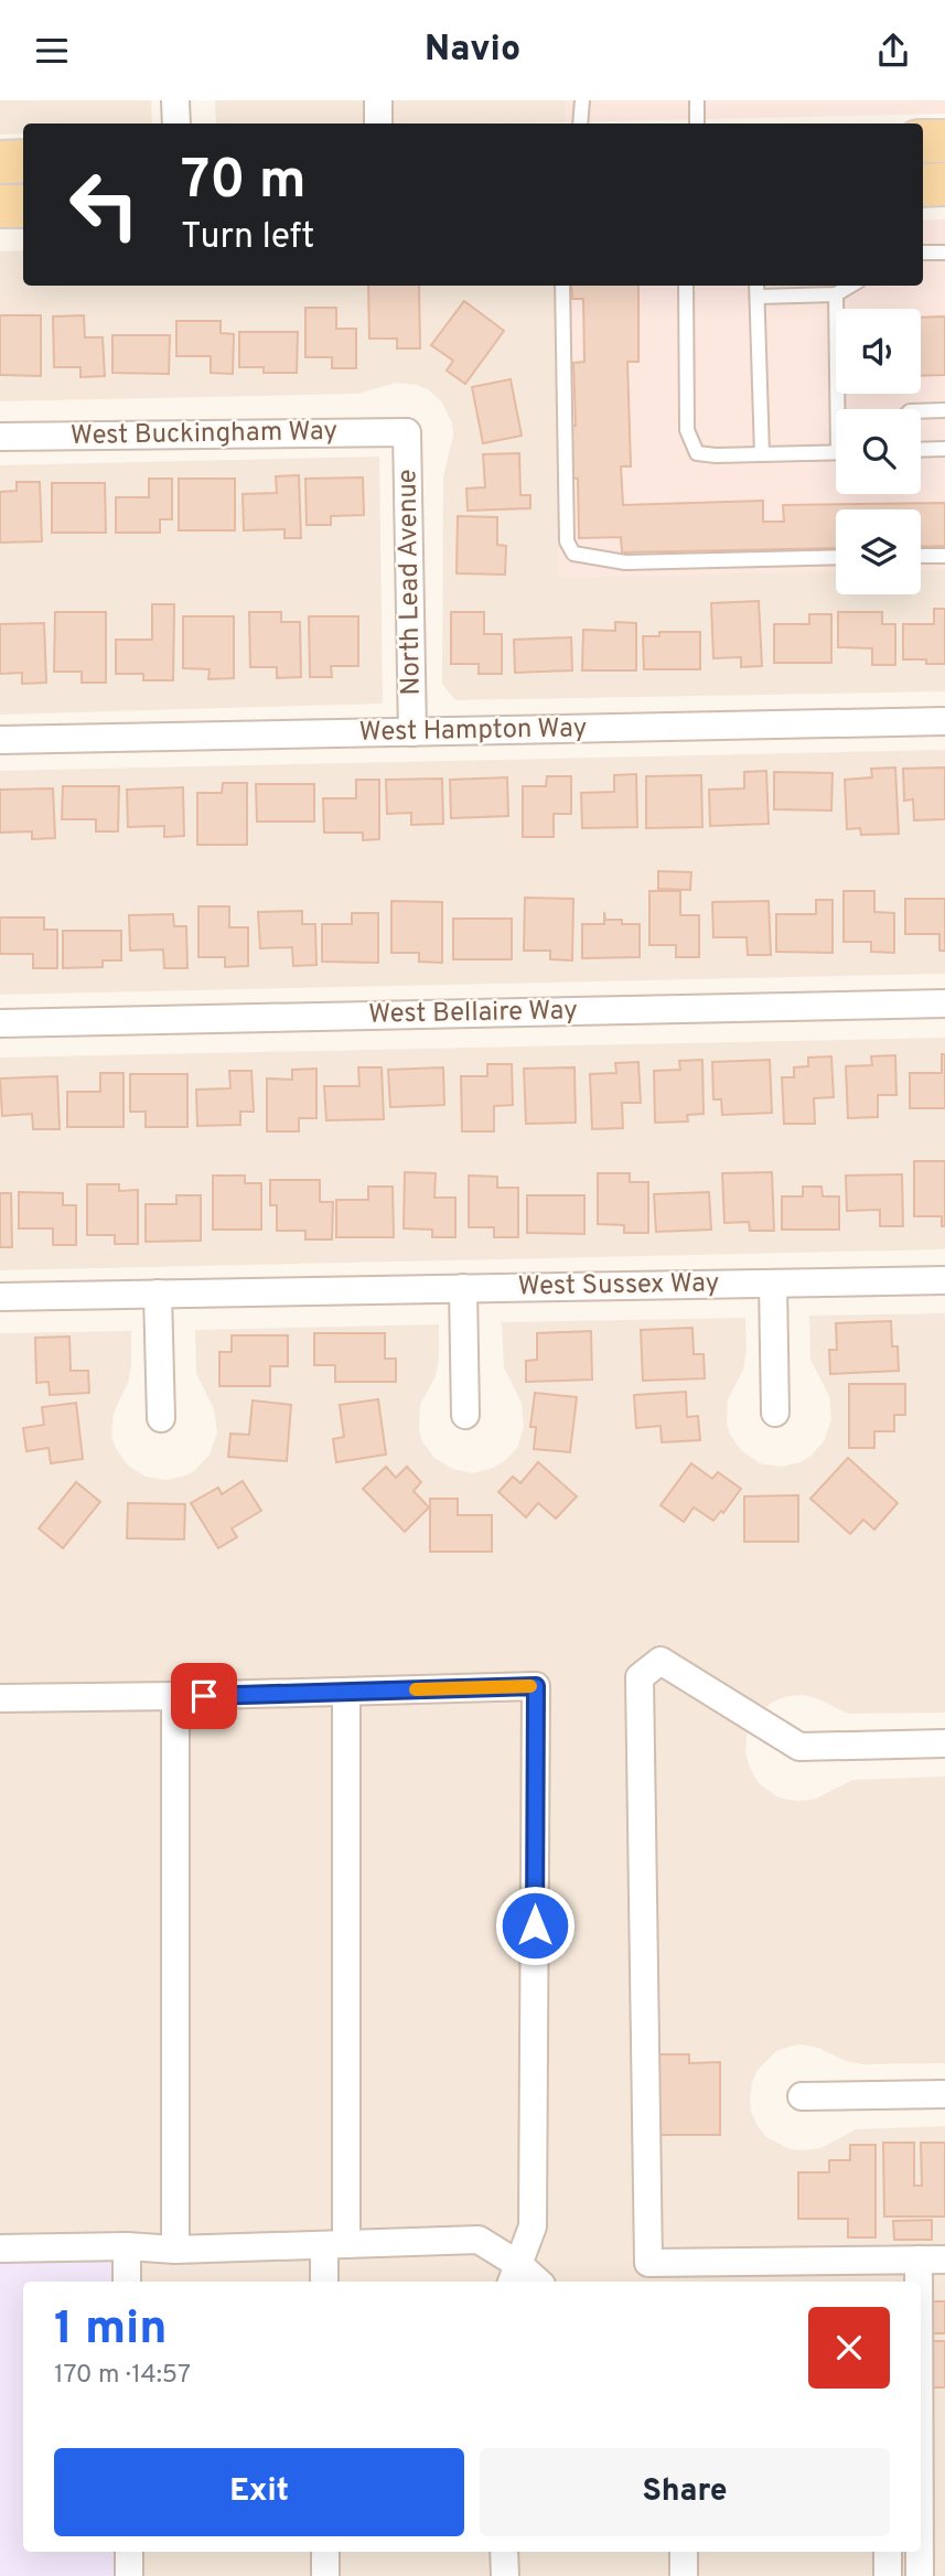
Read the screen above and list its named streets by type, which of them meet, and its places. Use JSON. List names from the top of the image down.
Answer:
{
  "streets": {
    "street": [
      "West Buckingham Way",
      "North Lead Avenue",
      "West Hampton Way",
      "West Bellaire Way",
      "West Sussex Way"
    ]
  },
  "crossings": [
    ["West Buckingham Way", "North Lead Avenue"],
    ["North Lead Avenue", "West Hampton Way"]
  ],
  "page": {
    "header": "Navio",
    "turn": ["70 m", "Turn left"],
    "heading": ["1 min", "170 m · 14:57"],
    "buttons": ["Exit", "Share"]
  }
}
